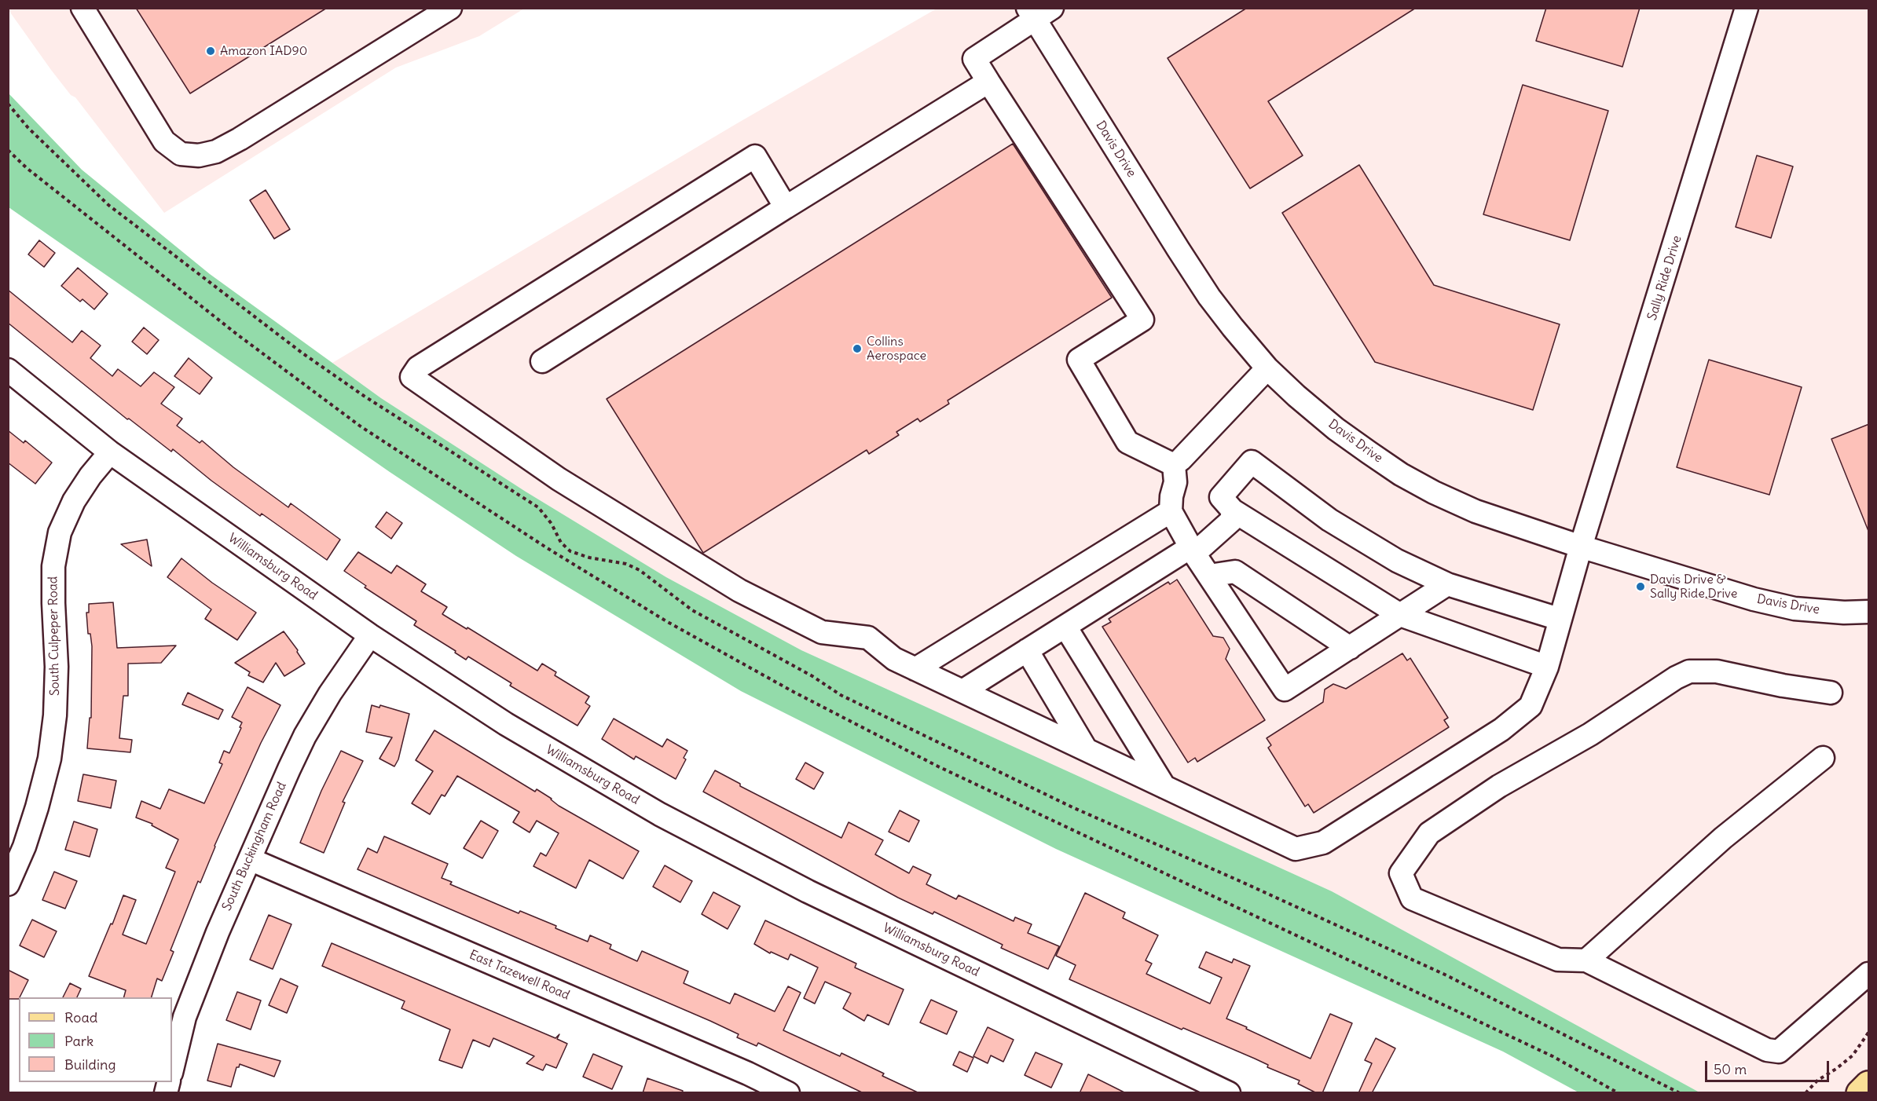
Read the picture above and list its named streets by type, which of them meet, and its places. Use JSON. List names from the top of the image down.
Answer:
{
  "streets": {
    "street": [
      "Davis Drive",
      "Sally Ride Drive",
      "Williamsburg Road",
      "South Culpeper Road",
      "South Buckingham Road",
      "East Tazewell Road"
    ]
  },
  "crossings": [
    ["Davis Drive", "Sally Ride Drive"],
    ["Williamsburg Road", "South Culpeper Road"],
    ["Williamsburg Road", "South Buckingham Road"],
    ["South Buckingham Road", "East Tazewell Road"]
  ],
  "places": ["Amazon IAD90", "Collins Aerospace", "Davis Drive & Sally Ride Drive"],
  "legend": ["Road", "Park", "Building"],
  "scale_bar": "50 m"
}
